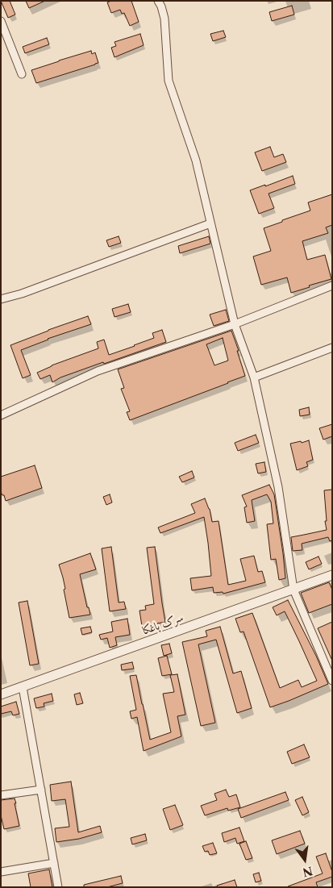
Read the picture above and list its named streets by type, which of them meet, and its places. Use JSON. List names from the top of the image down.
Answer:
{
  "streets": {
    "street": ["سرک باغکا"]
  },
  "north": "bottom"
}
